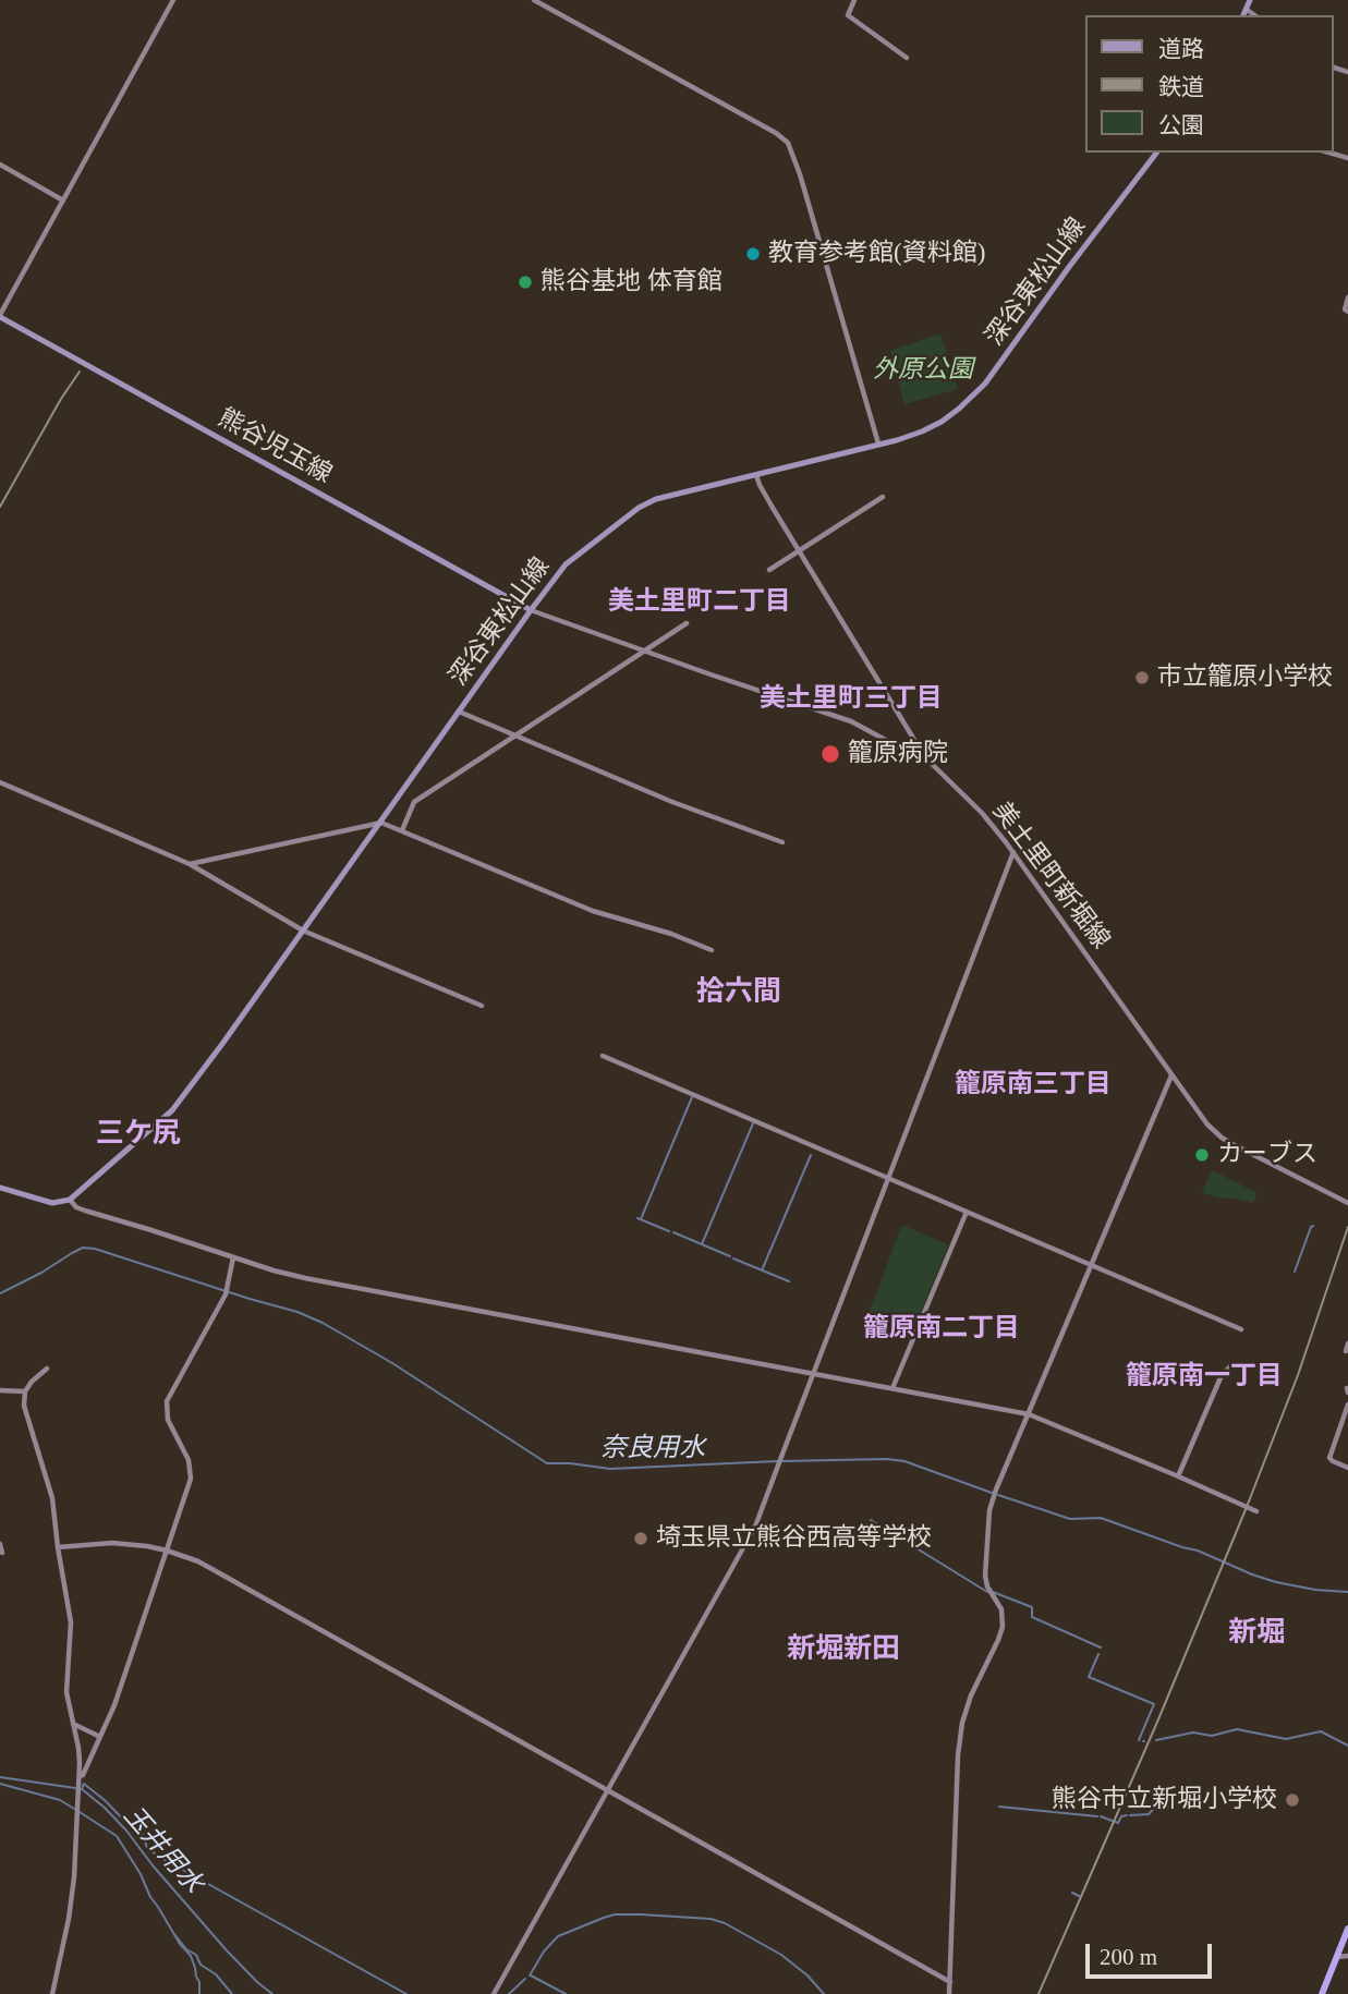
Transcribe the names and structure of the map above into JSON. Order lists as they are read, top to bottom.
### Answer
{
  "streets": {
    "main road": ["深谷東松山線", "熊谷児玉線"],
    "street": ["美土里町新堀線"]
  },
  "crossings": [
    ["深谷東松山線", "熊谷児玉線"],
    ["深谷東松山線", "美土里町新堀線"]
  ],
  "districts": [
    "美土里町二丁目",
    "美土里町三丁目",
    "拾六間",
    "籠原南三丁目",
    "三ケ尻",
    "籠原南二丁目",
    "籠原南一丁目",
    "新堀",
    "新堀新田"
  ],
  "water": ["奈良用水", "玉井用水"],
  "parks": ["外原公園"],
  "places": [
    "教育参考館(資料館)",
    "熊谷基地 体育館",
    "市立籠原小学校",
    "籠原病院",
    "カーブス",
    "埼玉県立熊谷西高等学校",
    "熊谷市立新堀小学校"
  ],
  "legend": ["道路", "鉄道", "公園"],
  "scale_bar": "200 m"
}
